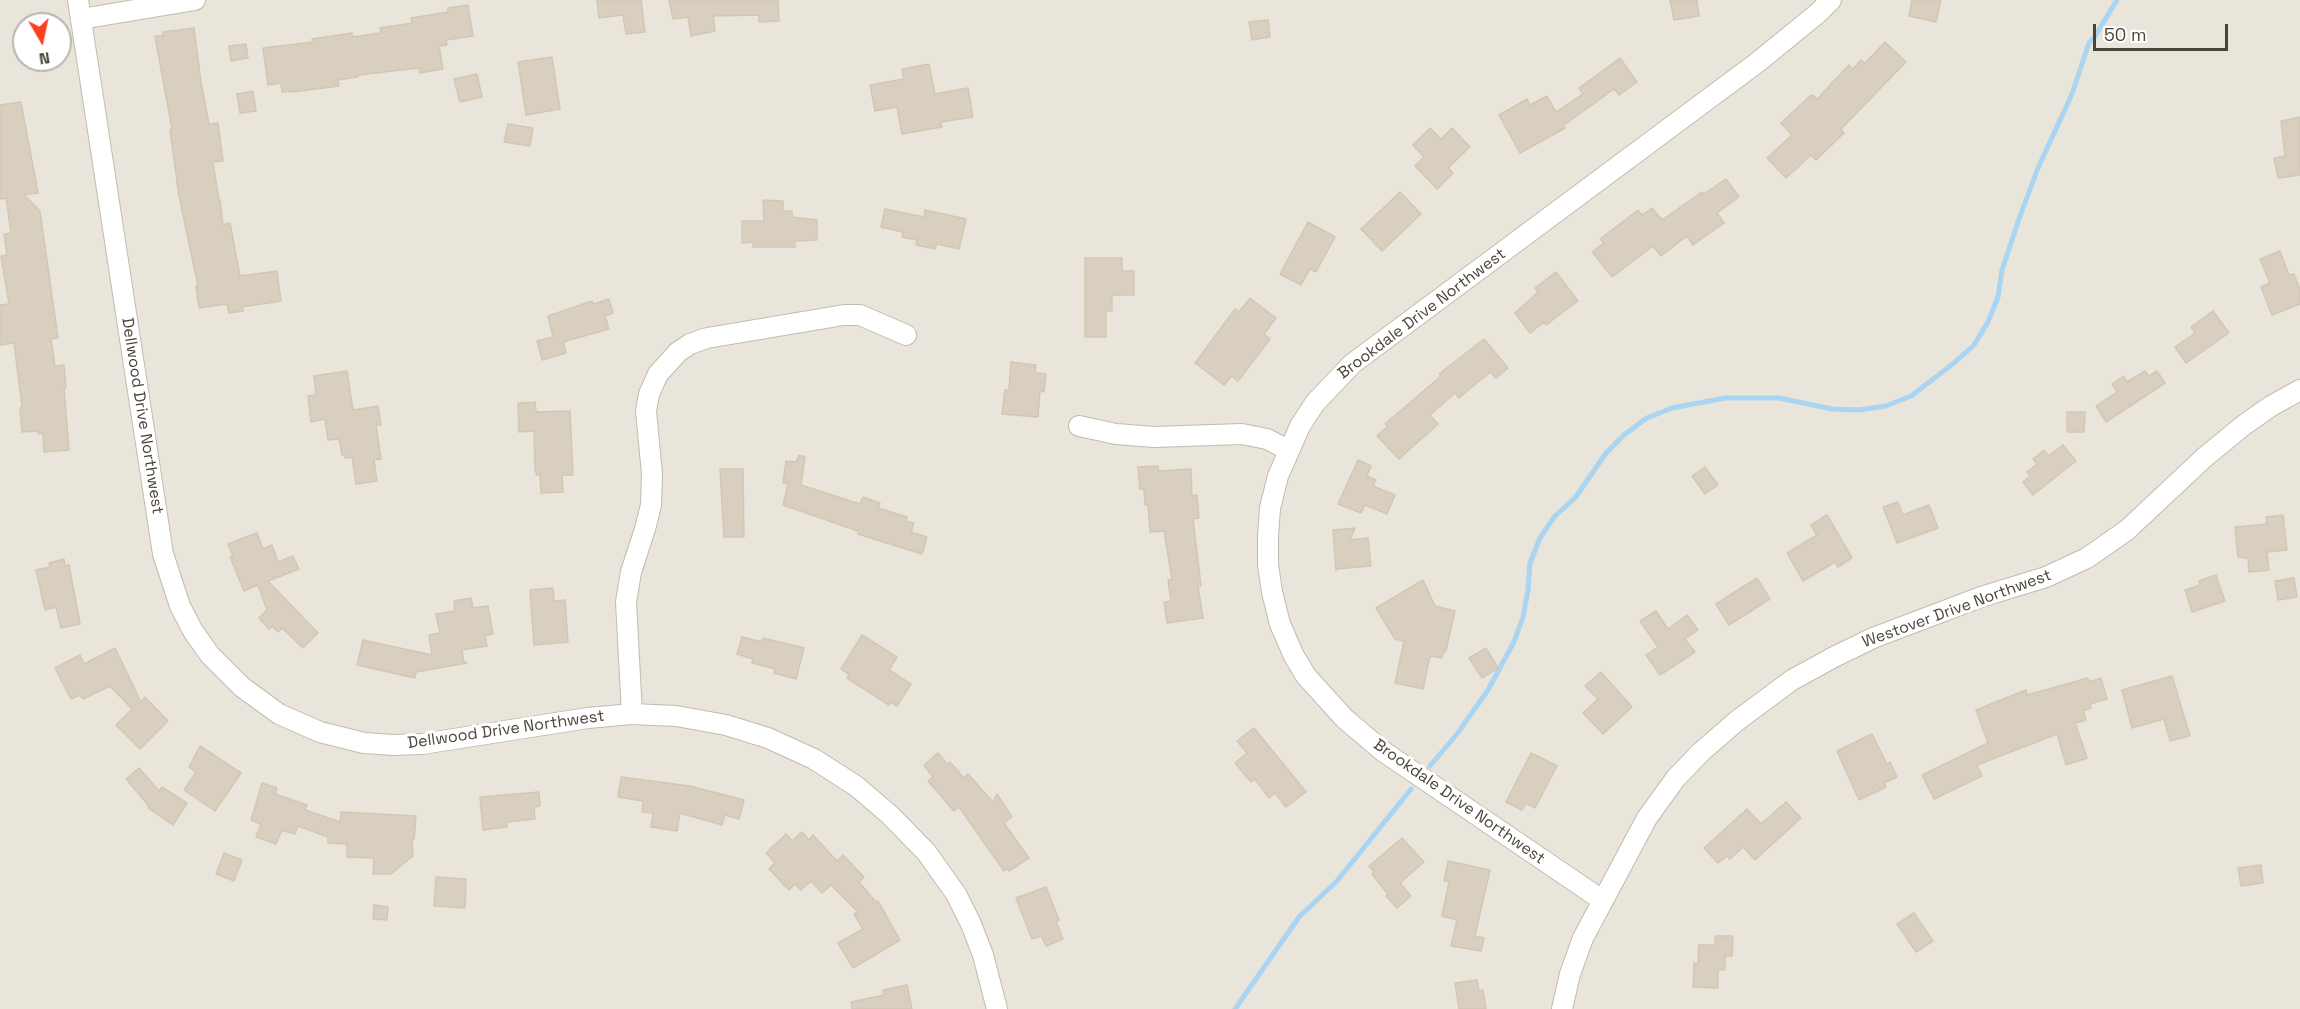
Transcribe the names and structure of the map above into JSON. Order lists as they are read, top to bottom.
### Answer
{
  "streets": {
    "street": ["Brookdale Drive Northwest", "Dellwood Drive Northwest", "Westover Drive Northwest"]
  },
  "crossings": [
    ["Brookdale Drive Northwest", "Westover Drive Northwest"]
  ],
  "scale_bar": "50 m",
  "north": "bottom"
}
